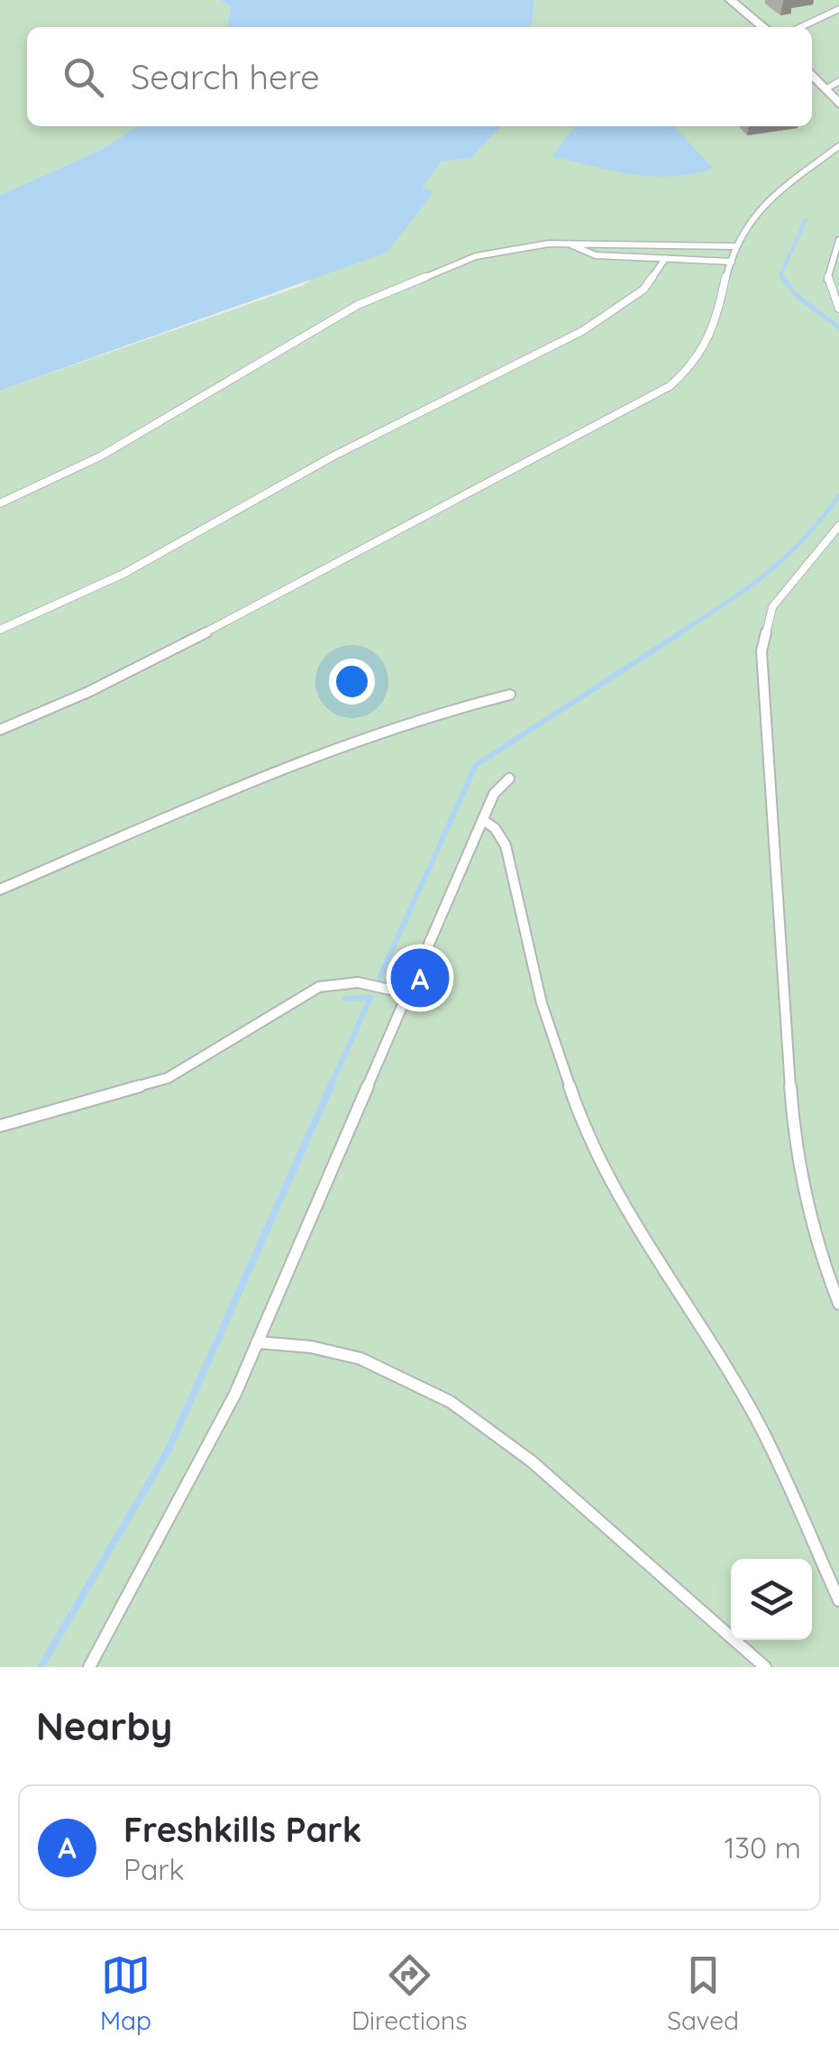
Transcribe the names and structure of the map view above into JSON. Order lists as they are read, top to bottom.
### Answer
{
  "page": {
    "search": "Search here",
    "pins": "A",
    "heading": "Nearby",
    "list": [
      {
        "mark": "A",
        "name": "Freshkills Park",
        "note": "Park",
        "value": "130 m"
      }
    ],
    "nav": ["Map", "Directions", "Saved"]
  }
}
